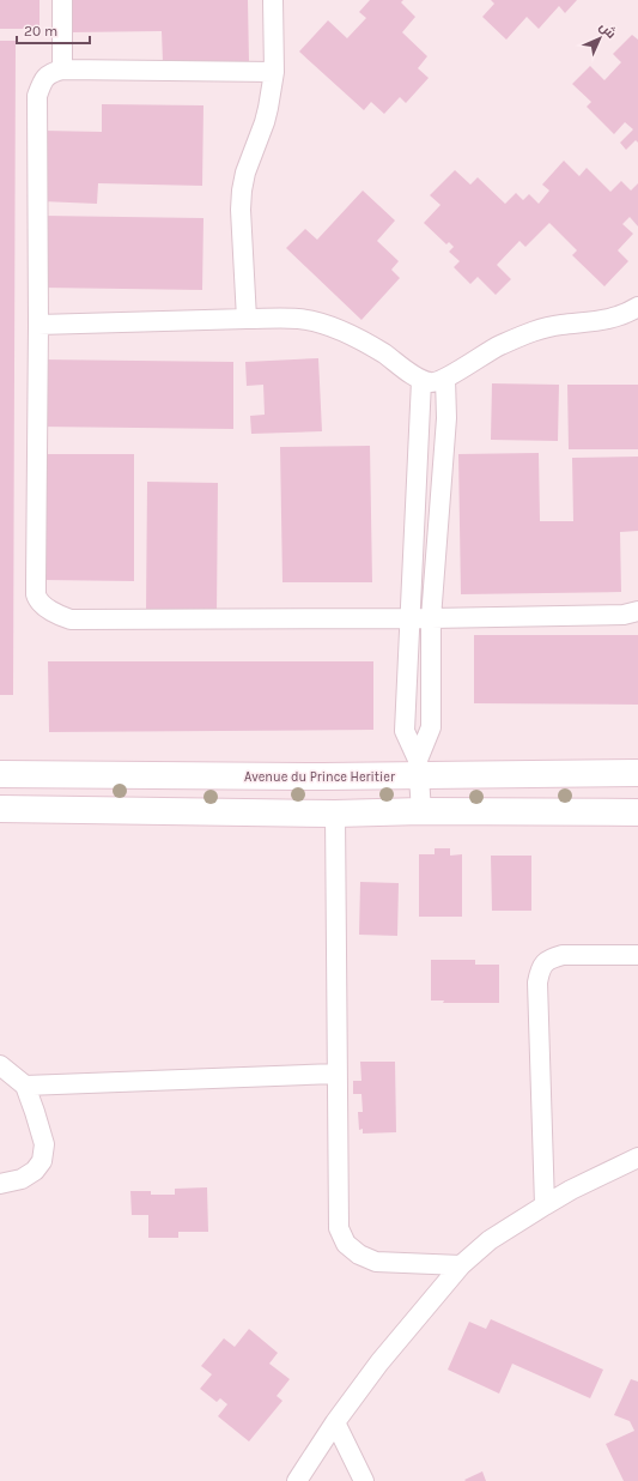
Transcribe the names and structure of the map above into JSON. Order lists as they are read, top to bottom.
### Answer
{
  "streets": {
    "main road": ["Avenue du Prince Heritier"]
  },
  "scale_bar": "20 m",
  "north": "top right"
}
